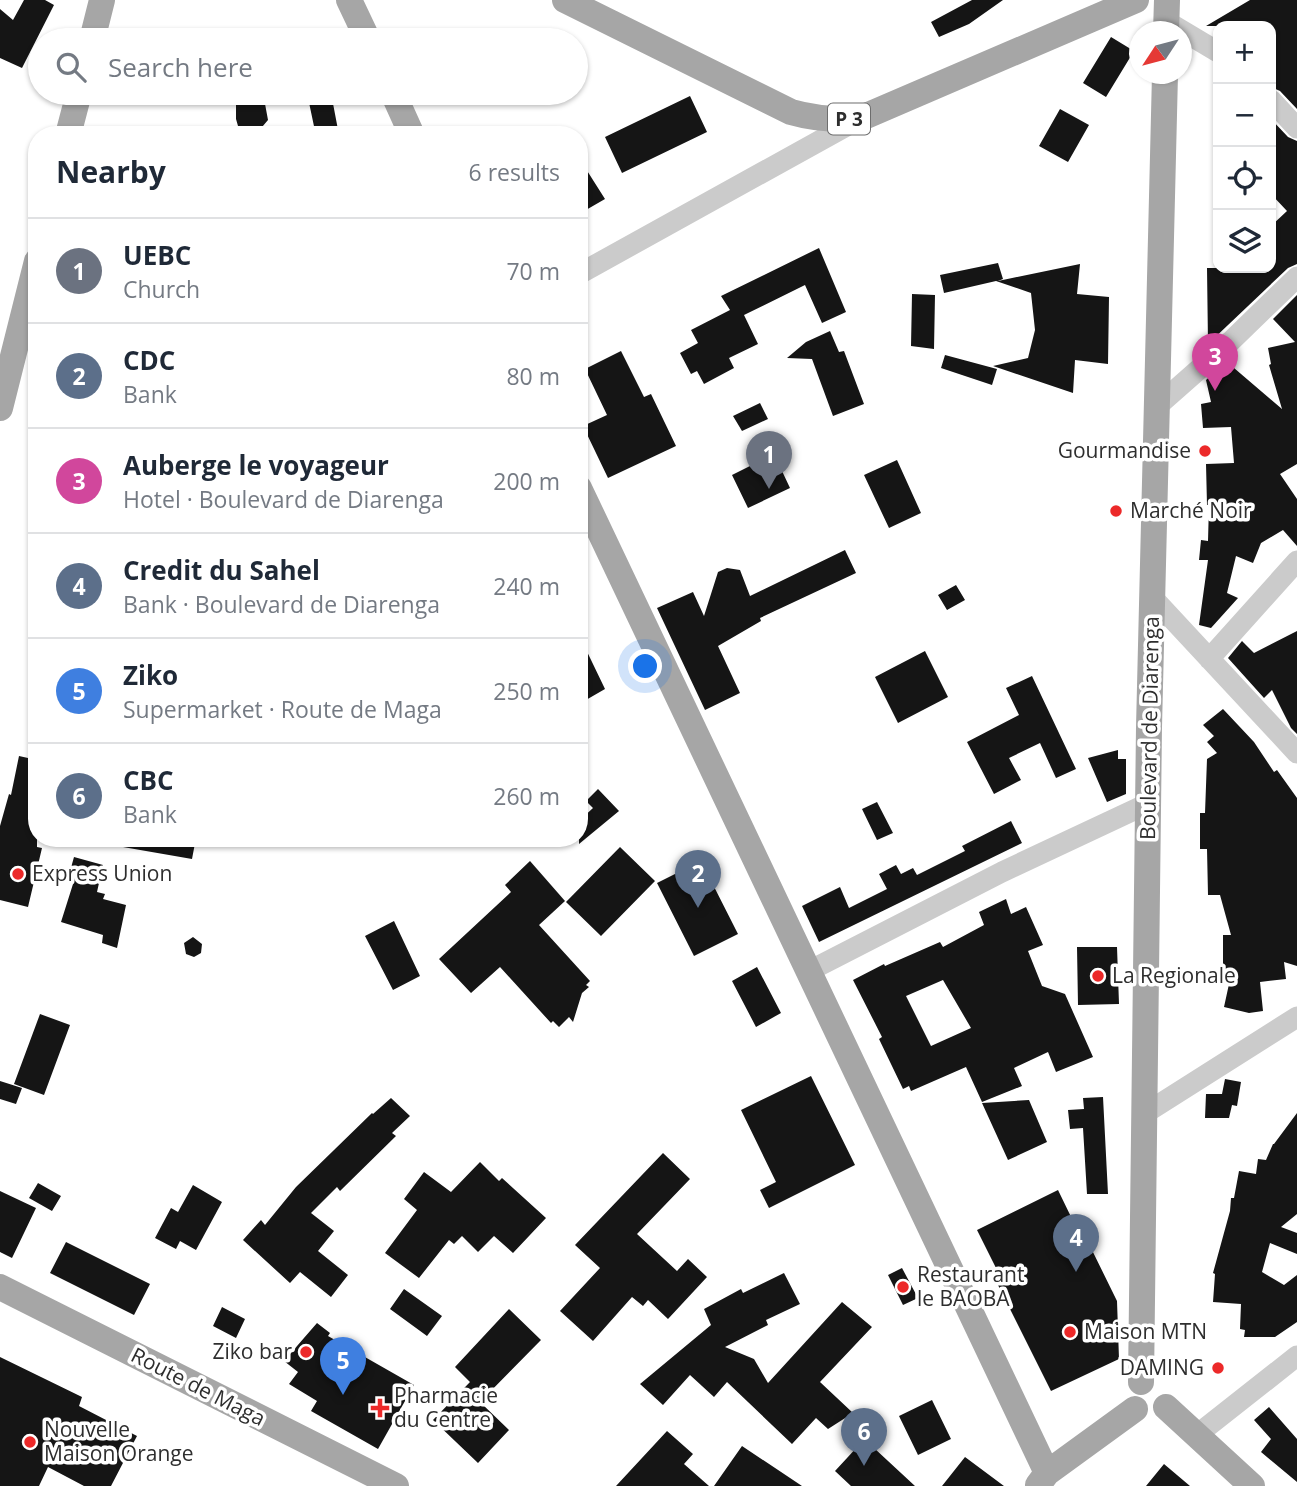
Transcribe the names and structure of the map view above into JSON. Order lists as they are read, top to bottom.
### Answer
{
  "streets": {
    "main road": ["P 3", "Boulevard de Diarenga", "Route de Maga"]
  },
  "places": {
    "other": [
      "Gourmandise",
      "Marché Noir",
      "Express Union",
      "La Regionale",
      "Restaurant le BAOBA",
      "Maison MTN",
      "Ziko bar",
      "DAMING",
      "Nouvelle Maison Orange"
    ],
    "health": ["Pharmacie du Centre"]
  },
  "north": "bottom left",
  "page": {
    "map_buttons": ["+", "−"],
    "search": "Search here",
    "heading": ["Nearby", "6 results"],
    "list": [
      {
        "mark": "1",
        "name": "UEBC",
        "note": "Church",
        "value": "70 m"
      },
      {
        "mark": "2",
        "name": "CDC",
        "note": "Bank",
        "value": "80 m"
      },
      {
        "mark": "3",
        "name": "Auberge le voyageur",
        "note": "Hotel · Boulevard de Diarenga",
        "value": "200 m"
      },
      {
        "mark": "4",
        "name": "Credit du Sahel",
        "note": "Bank · Boulevard de Diarenga",
        "value": "240 m"
      },
      {
        "mark": "5",
        "name": "Ziko",
        "note": "Supermarket · Route de Maga",
        "value": "250 m"
      },
      {
        "mark": "6",
        "name": "CBC",
        "note": "Bank",
        "value": "260 m"
      }
    ],
    "pins": [
      "3",
      "1",
      "2",
      "4",
      "5",
      "6"
    ]
  }
}
